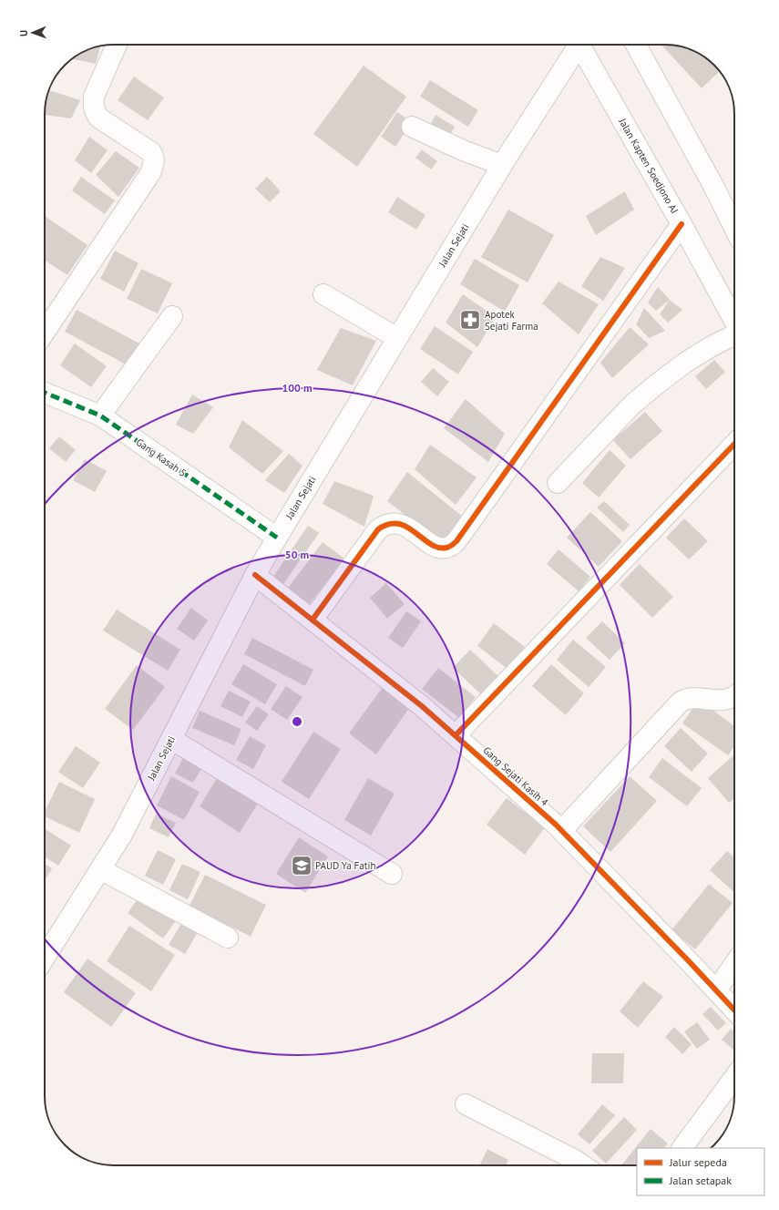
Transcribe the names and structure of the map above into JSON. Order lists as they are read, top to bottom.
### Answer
{
  "streets": {
    "street": [
      "Jalan Kapten Soedjono AJ",
      "Jalan Sejati",
      "Gang Kasah 5",
      "Gang Sejati Kasih 4"
    ]
  },
  "crossings": [
    ["Jalan Sejati", "Gang Kasah 5"],
    ["Jalan Sejati", "Gang Sejati Kasih 4"]
  ],
  "places": {
    "pharmacy": ["Apotek Sejati Farma"],
    "school or university": ["PAUD Ya Fatih"]
  },
  "legend": ["Jalur sepeda", "Jalan setapak"],
  "north": "left",
  "rings": ["100 m", "50 m"]
}
